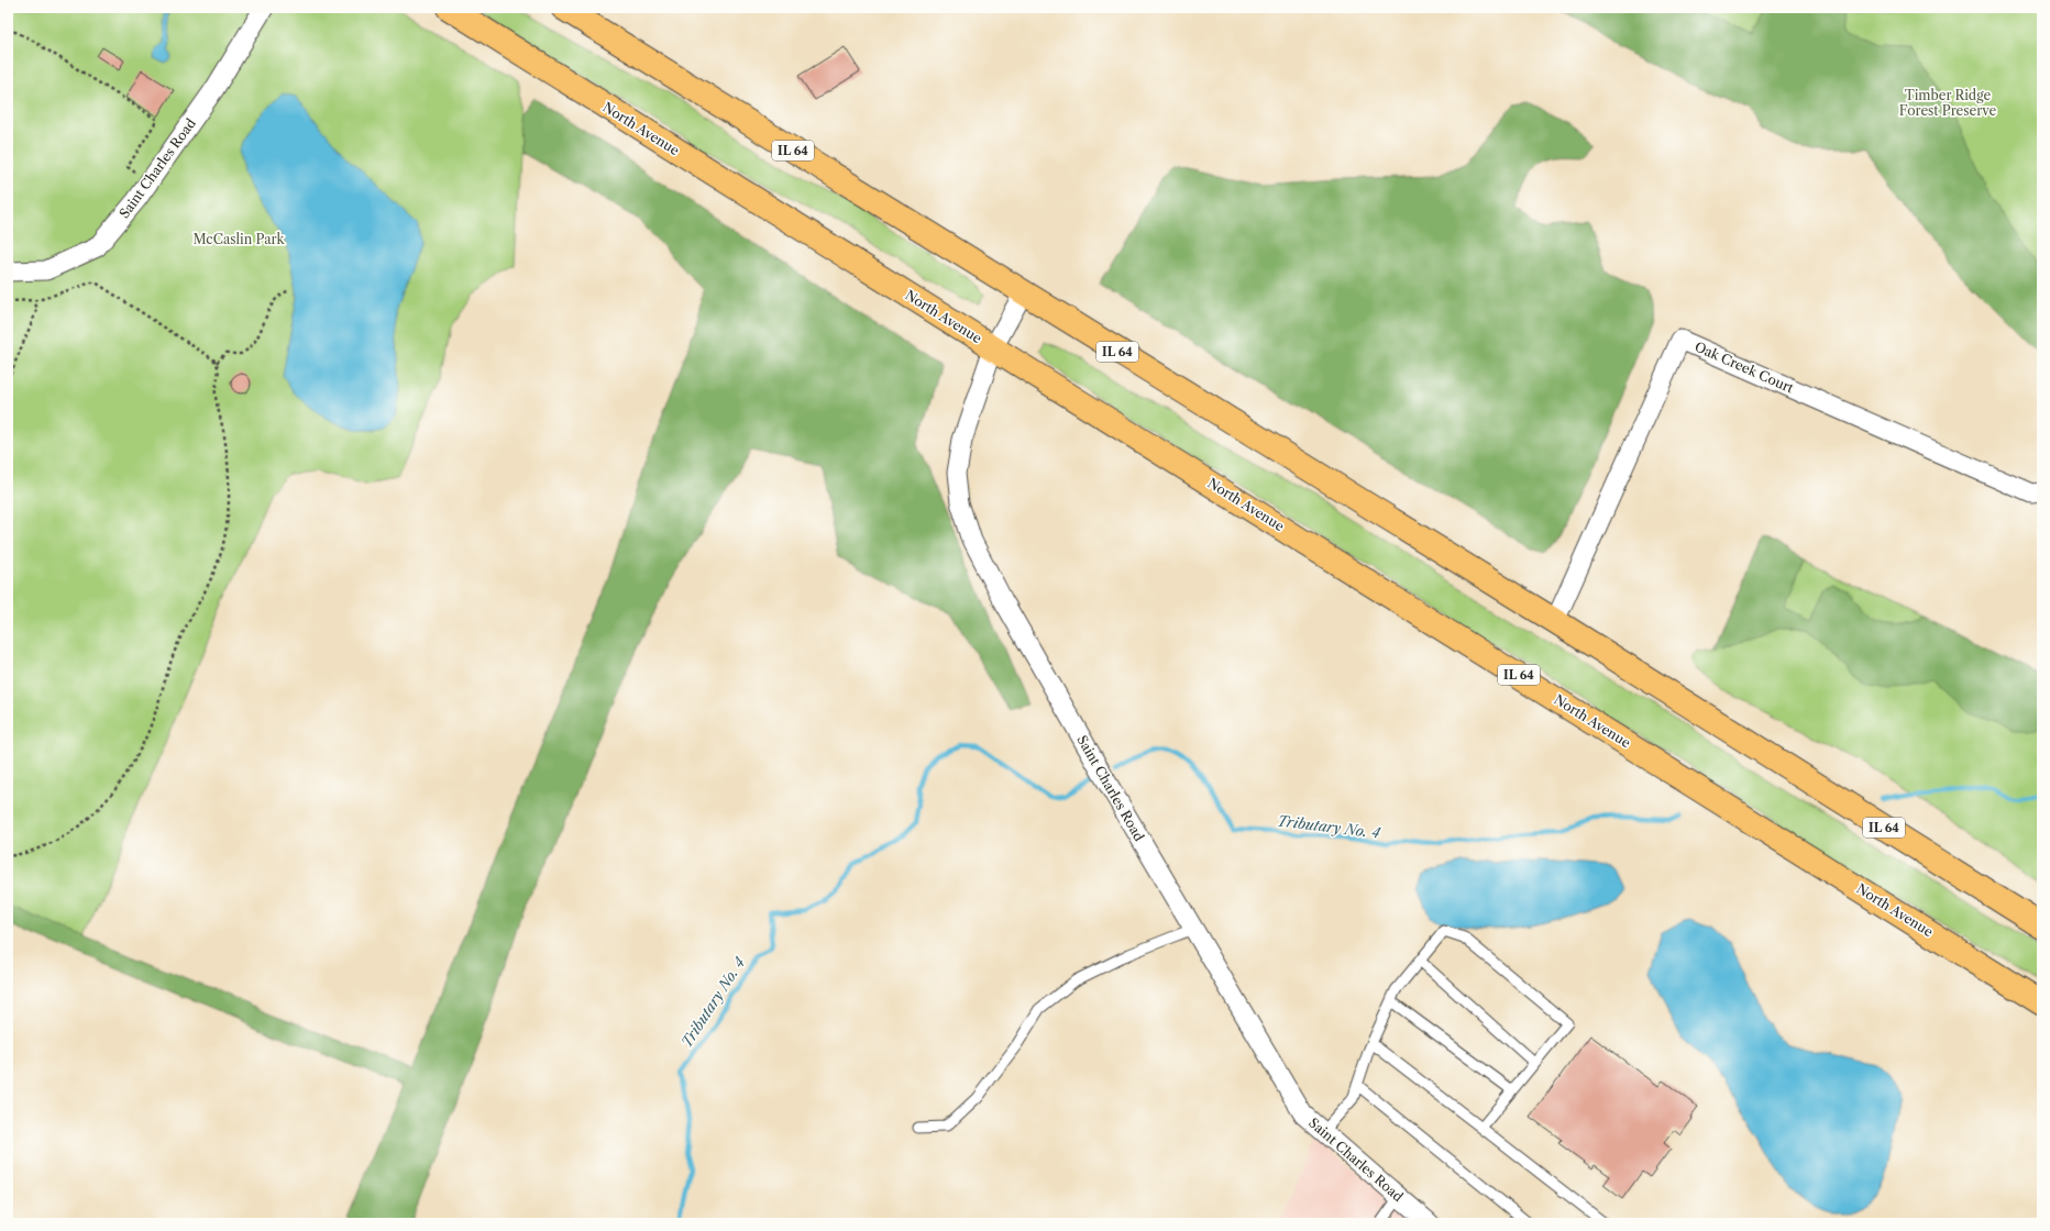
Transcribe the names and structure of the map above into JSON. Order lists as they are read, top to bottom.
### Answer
{
  "streets": {
    "main road": ["North Avenue", "IL 64"],
    "street": ["Saint Charles Road", "Oak Creek Court"]
  },
  "crossings": [
    ["North Avenue", "Saint Charles Road"],
    ["IL 64", "Saint Charles Road"],
    ["IL 64", "Oak Creek Court"]
  ],
  "water": ["Tributary No. 4"],
  "parks": ["Timber Ridge Forest Preserve", "McCaslin Park"]
}
